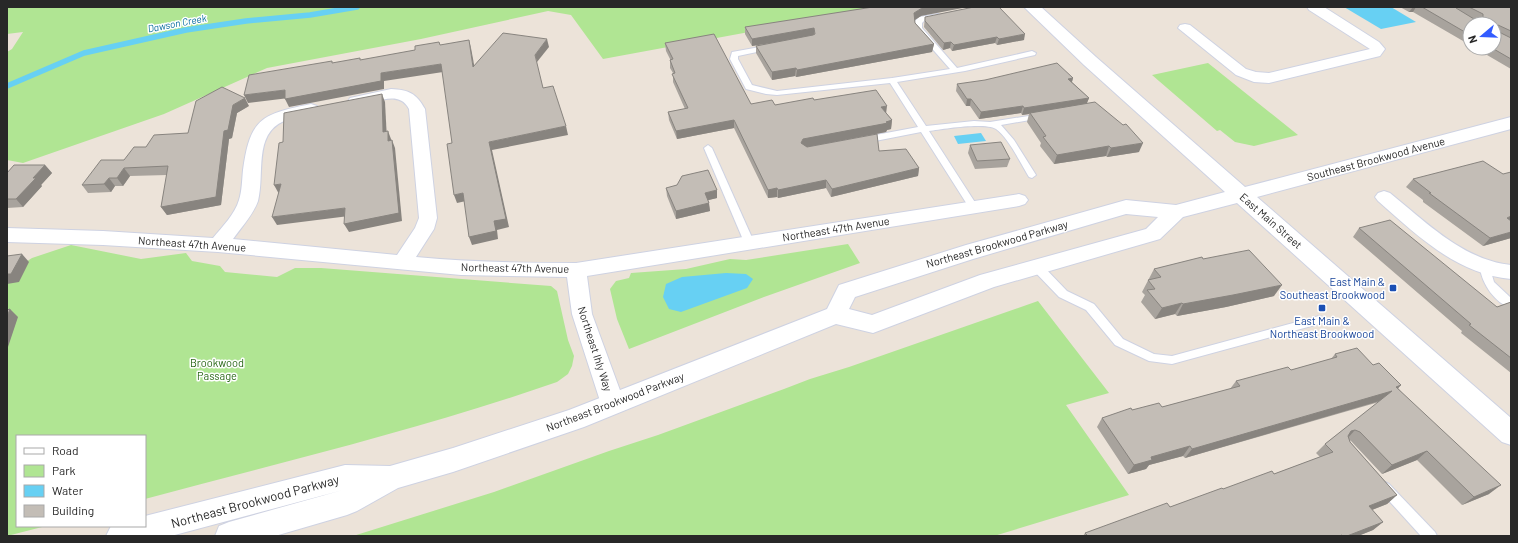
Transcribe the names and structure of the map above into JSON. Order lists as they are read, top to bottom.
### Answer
{
  "streets": {
    "main road": ["Southeast Brookwood Avenue", "East Main Street", "Northeast Brookwood Parkway"],
    "street": ["Northeast 47th Avenue", "Northeast Ihly Way"]
  },
  "crossings": [
    ["Southeast Brookwood Avenue", "East Main Street"],
    ["Southeast Brookwood Avenue", "Northeast Brookwood Parkway"],
    ["East Main Street", "Northeast Brookwood Parkway"],
    ["Northeast 47th Avenue", "Northeast Ihly Way"],
    ["Northeast Brookwood Parkway", "Northeast Ihly Way"]
  ],
  "water": ["Dawson Creek"],
  "parks": ["Brookwood Passage"],
  "places": {
    "transit": ["East Main & Southeast Brookwood", "East Main & Northeast Brookwood"]
  },
  "legend": [
    "Road",
    "Park",
    "Water",
    "Building"
  ],
  "north": "left"
}
